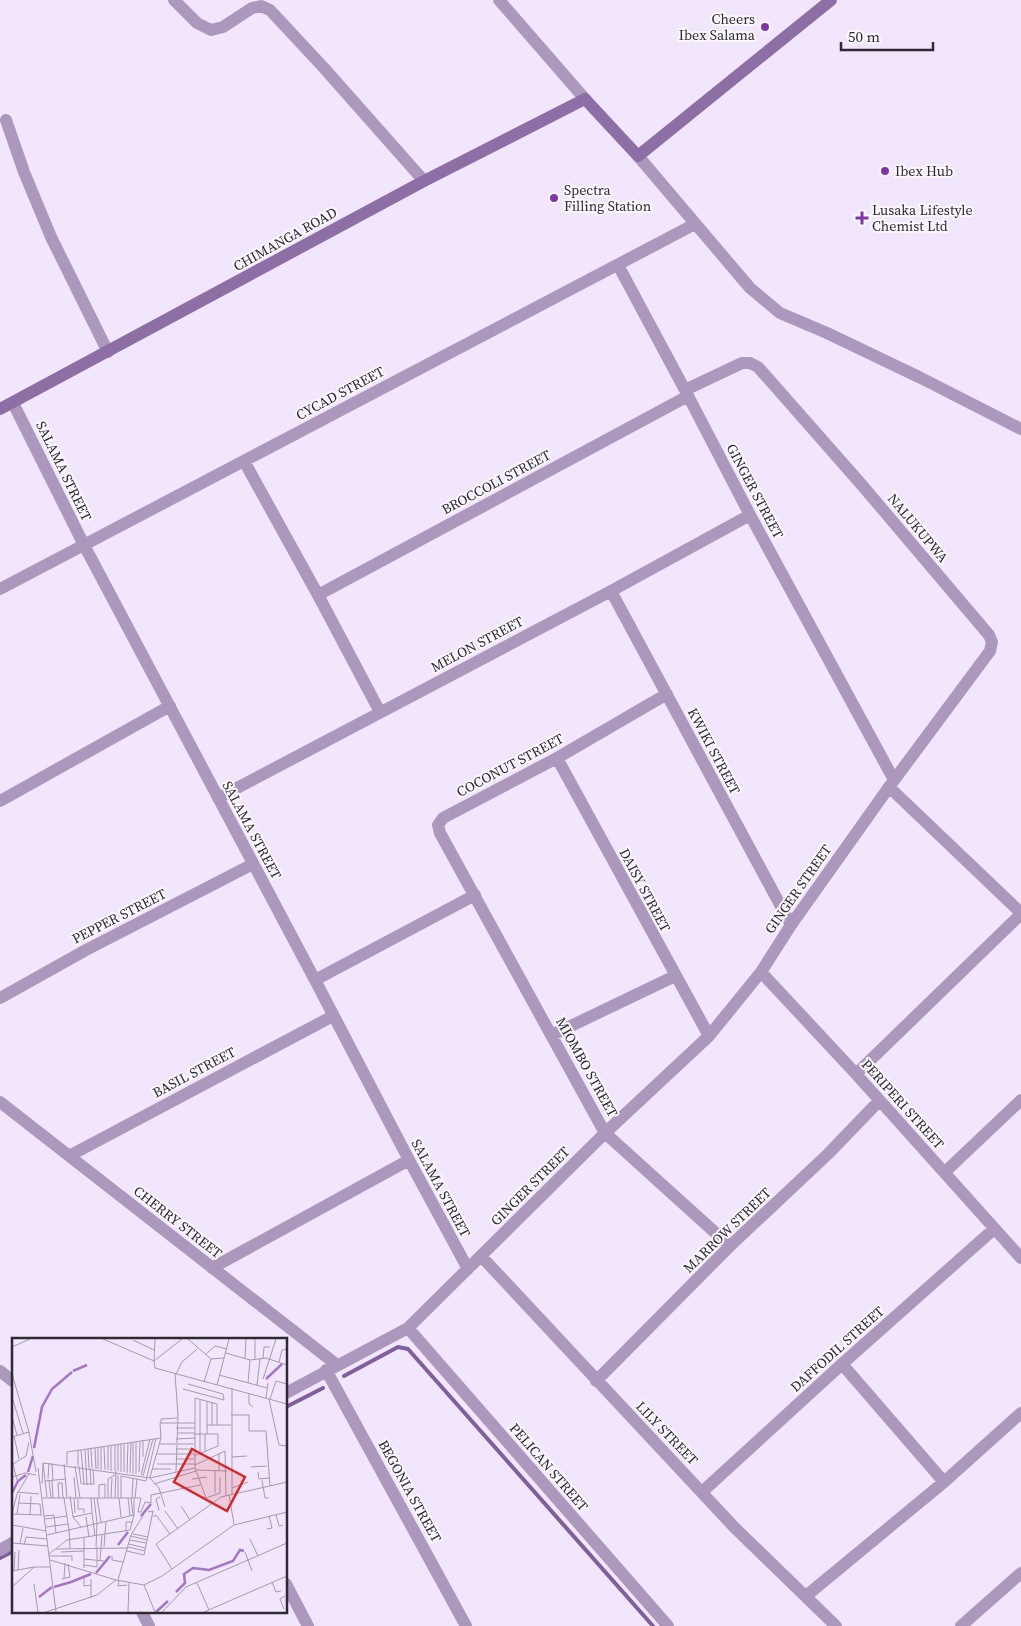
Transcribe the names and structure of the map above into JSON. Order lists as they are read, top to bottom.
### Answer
{
  "streets": {
    "street": [
      "CHIMANGA ROAD",
      "CYCAD STREET",
      "SALAMA STREET",
      "BROCCOLI STREET",
      "GINGER STREET",
      "NALUKUPWA",
      "MELON STREET",
      "KWIKI STREET",
      "COCONUT STREET",
      "DAISY STREET",
      "PEPPER STREET",
      "MIOMBO STREET",
      "BASIL STREET",
      "PERIPERI STREET",
      "CHERRY STREET",
      "MARROW STREET",
      "DAFFODIL STREET",
      "LILY STREET",
      "PELICAN STREET",
      "BEGONIA STREET"
    ]
  },
  "crossings": [
    ["CHIMANGA ROAD", "SALAMA STREET"],
    ["CYCAD STREET", "SALAMA STREET"],
    ["CYCAD STREET", "GINGER STREET"],
    ["SALAMA STREET", "GINGER STREET"],
    ["SALAMA STREET", "MELON STREET"],
    ["SALAMA STREET", "PEPPER STREET"],
    ["SALAMA STREET", "BASIL STREET"],
    ["BROCCOLI STREET", "GINGER STREET"],
    ["BROCCOLI STREET", "NALUKUPWA"],
    ["GINGER STREET", "NALUKUPWA"],
    ["GINGER STREET", "MELON STREET"],
    ["GINGER STREET", "KWIKI STREET"],
    ["GINGER STREET", "DAISY STREET"],
    ["GINGER STREET", "MIOMBO STREET"],
    ["GINGER STREET", "PERIPERI STREET"],
    ["GINGER STREET", "CHERRY STREET"],
    ["GINGER STREET", "LILY STREET"],
    ["GINGER STREET", "PELICAN STREET"],
    ["GINGER STREET", "BEGONIA STREET"],
    ["MELON STREET", "KWIKI STREET"],
    ["KWIKI STREET", "COCONUT STREET"],
    ["COCONUT STREET", "DAISY STREET"],
    ["COCONUT STREET", "MIOMBO STREET"],
    ["MIOMBO STREET", "MARROW STREET"],
    ["BASIL STREET", "CHERRY STREET"],
    ["PERIPERI STREET", "MARROW STREET"],
    ["PERIPERI STREET", "DAFFODIL STREET"],
    ["CHERRY STREET", "BEGONIA STREET"],
    ["MARROW STREET", "LILY STREET"],
    ["DAFFODIL STREET", "LILY STREET"]
  ],
  "places": {
    "other": ["Cheers Ibex Salama", "Ibex Hub", "Spectra Filling Station"],
    "health": ["Lusaka Lifestyle Chemist Ltd"]
  },
  "scale_bar": "50 m"
}
